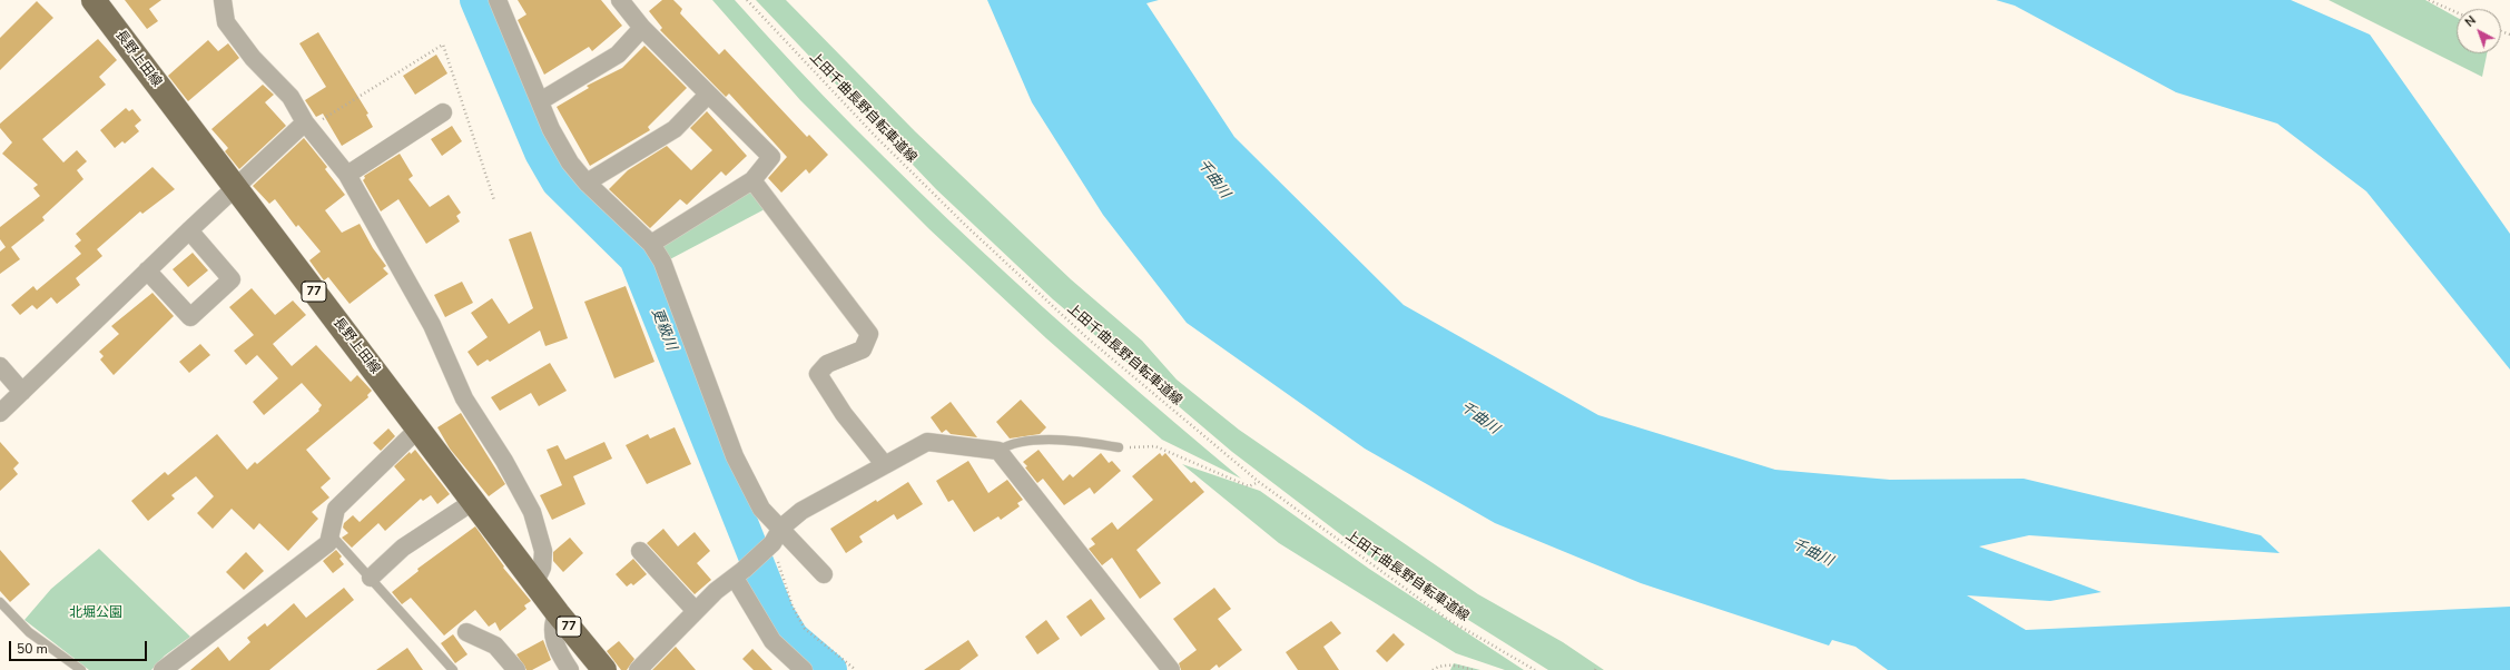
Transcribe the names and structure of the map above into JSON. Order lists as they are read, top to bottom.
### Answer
{
  "streets": {
    "main road": ["長野上田線", "77"],
    "path": ["上田千曲長野自転車道線"]
  },
  "water": ["千曲川", "更級川"],
  "parks": ["北堀公園"],
  "scale_bar": "50 m",
  "north": "top left"
}
